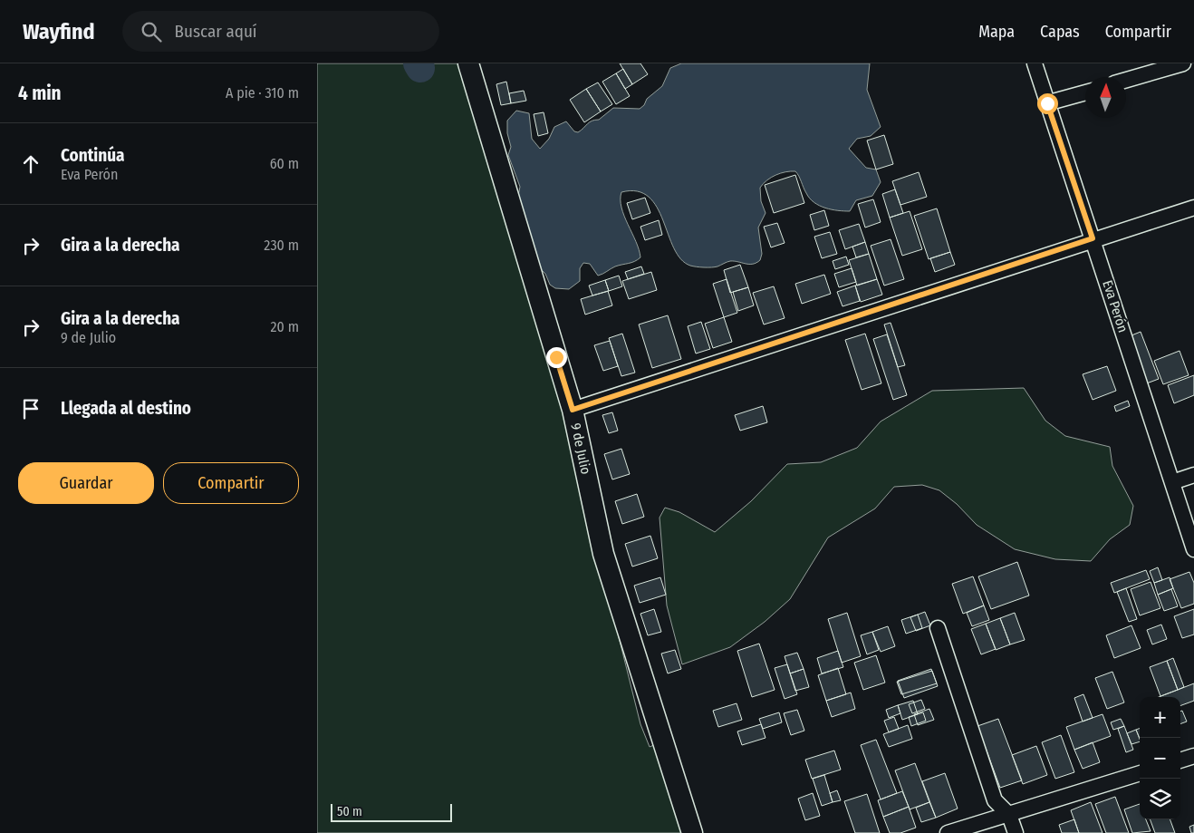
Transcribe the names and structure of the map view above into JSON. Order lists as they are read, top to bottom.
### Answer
{
  "streets": {
    "main road": ["9 de Julio"],
    "street": ["Eva Perón"]
  },
  "scale_bar": "50 m",
  "north": "top",
  "page": {
    "header": "Wayfind",
    "search": "Buscar aquí",
    "nav": ["Mapa", "Capas", "Compartir"],
    "heading": ["4 min", "A pie · 310 m"],
    "list": [
      ["Continúa", "Eva Perón", "60 m"],
      ["Gira a la derecha", "230 m"],
      ["Gira a la derecha", "9 de Julio", "20 m"],
      "Llegada al destino"
    ],
    "buttons": ["Guardar", "Compartir"],
    "map_buttons": ["+", "−"],
    "scale": "50 m"
  }
}
